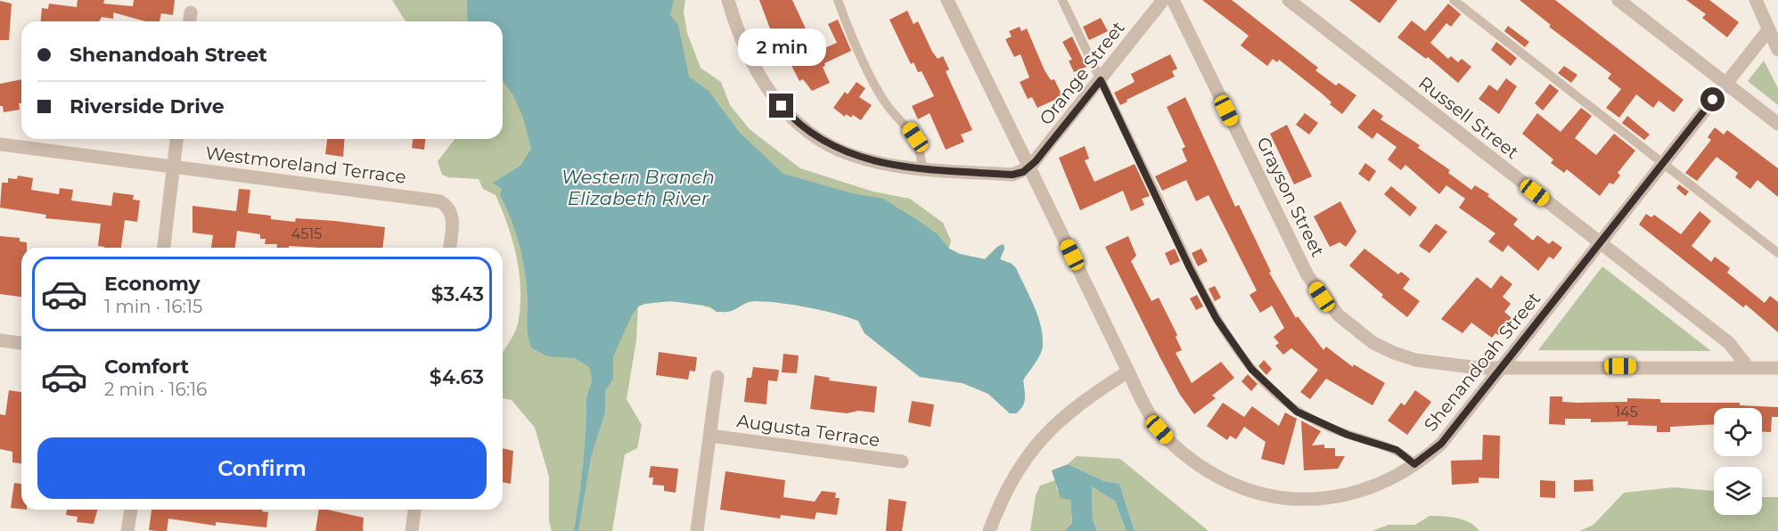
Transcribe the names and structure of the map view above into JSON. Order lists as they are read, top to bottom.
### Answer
{
  "streets": {
    "street": [
      "Orange Street",
      "Russell Street",
      "Westmoreland Terrace",
      "Grayson Street",
      "Shenandoah Street",
      "Augusta Terrace"
    ]
  },
  "crossings": [
    ["Orange Street", "Shenandoah Street"],
    ["Russell Street", "Grayson Street"],
    ["Russell Street", "Shenandoah Street"],
    ["Grayson Street", "Shenandoah Street"]
  ],
  "water": ["Western Branch Elizabeth River"],
  "house_numbers": ["4515", "145"],
  "page": {
    "banner": ["Shenandoah Street", "Riverside Drive"],
    "bubble": "2 min",
    "list": [
      {
        "name": "Economy",
        "note": "1 min · 16:15",
        "value": "$3.43"
      },
      {
        "name": "Comfort",
        "note": "2 min · 16:16",
        "value": "$4.63"
      }
    ],
    "buttons": "Confirm"
  }
}
